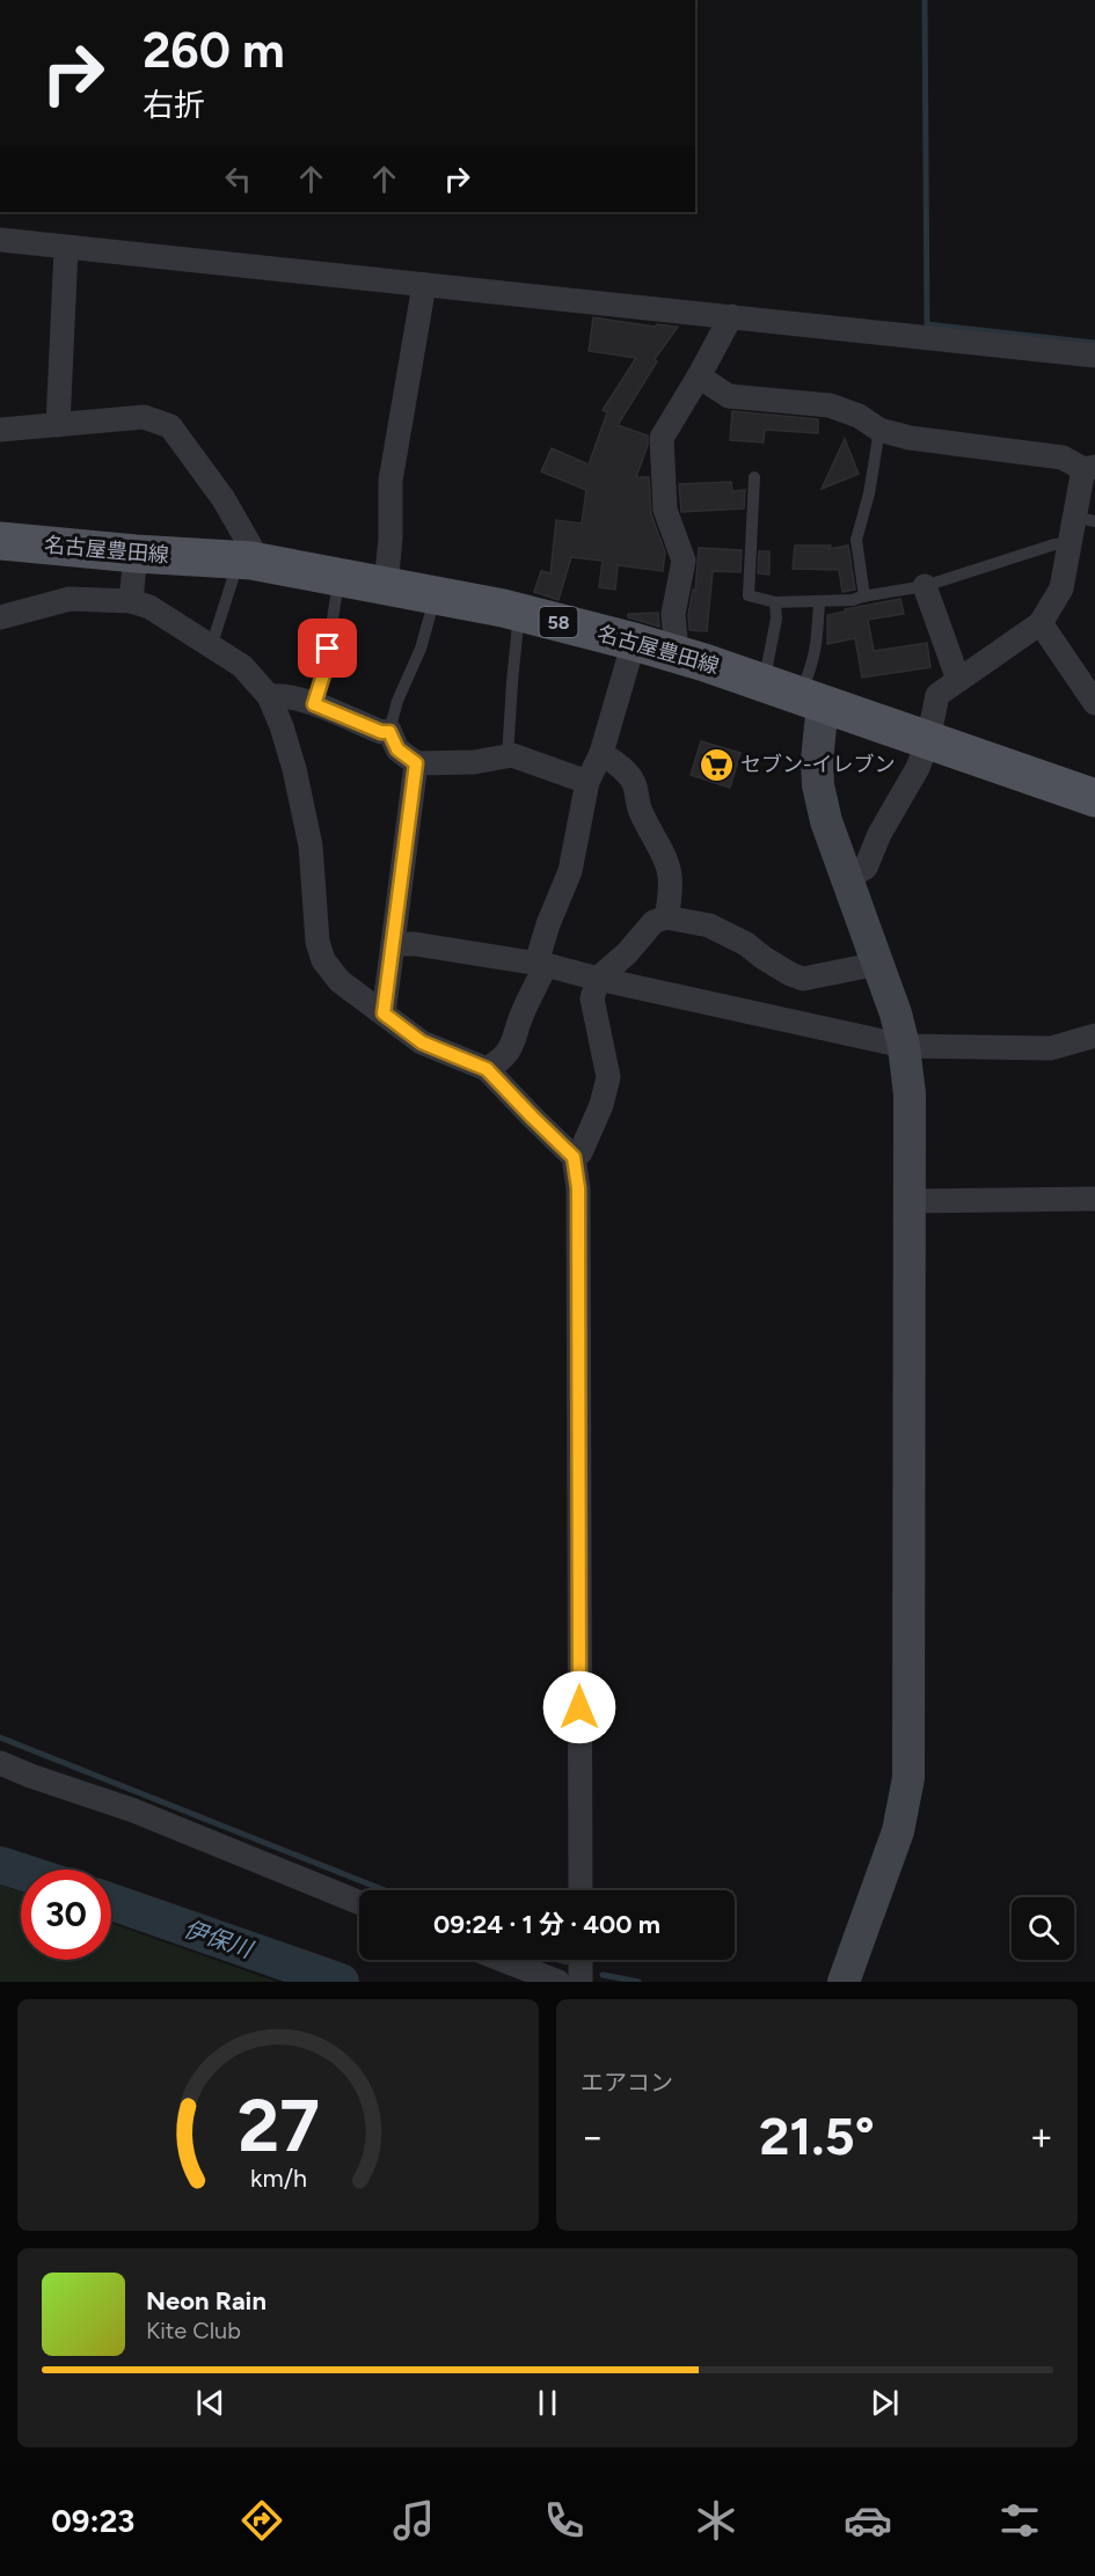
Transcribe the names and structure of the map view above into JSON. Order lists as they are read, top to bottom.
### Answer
{
  "streets": {
    "main road": ["名古屋豊田線", "58"]
  },
  "water": ["伊保川"],
  "places": {
    "supermarket": ["セブン-イレブン"]
  },
  "page": {
    "turn": ["260 m", "右折"],
    "limit": "30",
    "trip": "09:24 · 1 分 · 400 m",
    "tile": "エアコン",
    "heat": ["−", "21.5°", "+"],
    "song": ["Neon Rain", "Kite Club"],
    "tabs": "09:23",
    "gauge": ["27", "km/h"]
  }
}
